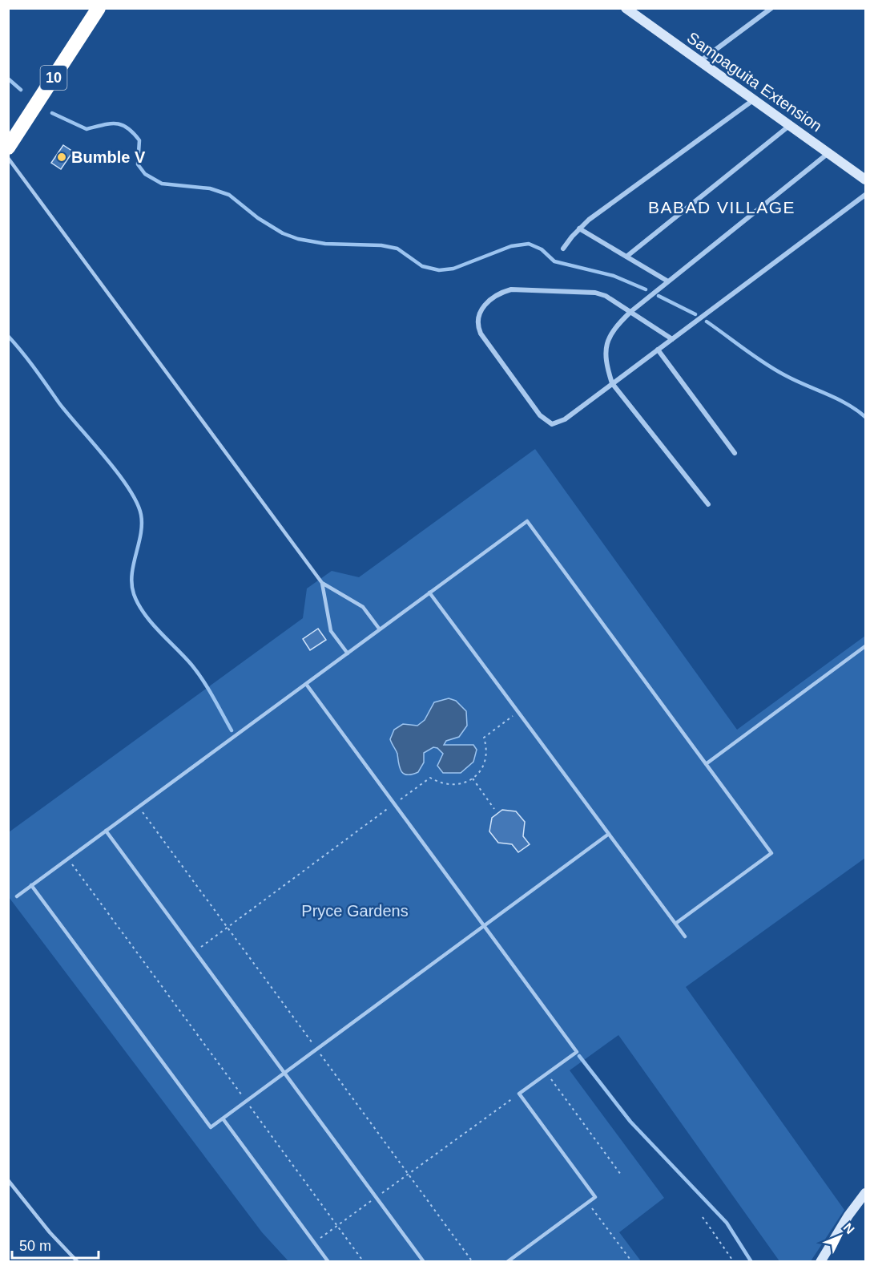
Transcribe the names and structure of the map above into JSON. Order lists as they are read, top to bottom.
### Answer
{
  "streets": {
    "highway": ["10"],
    "street": ["Sampaguita Extension"]
  },
  "districts": ["BABAD VILLAGE"],
  "parks": ["Pryce Gardens"],
  "places": ["Bumble V"],
  "scale_bar": "50 m",
  "north": "top right"
}
